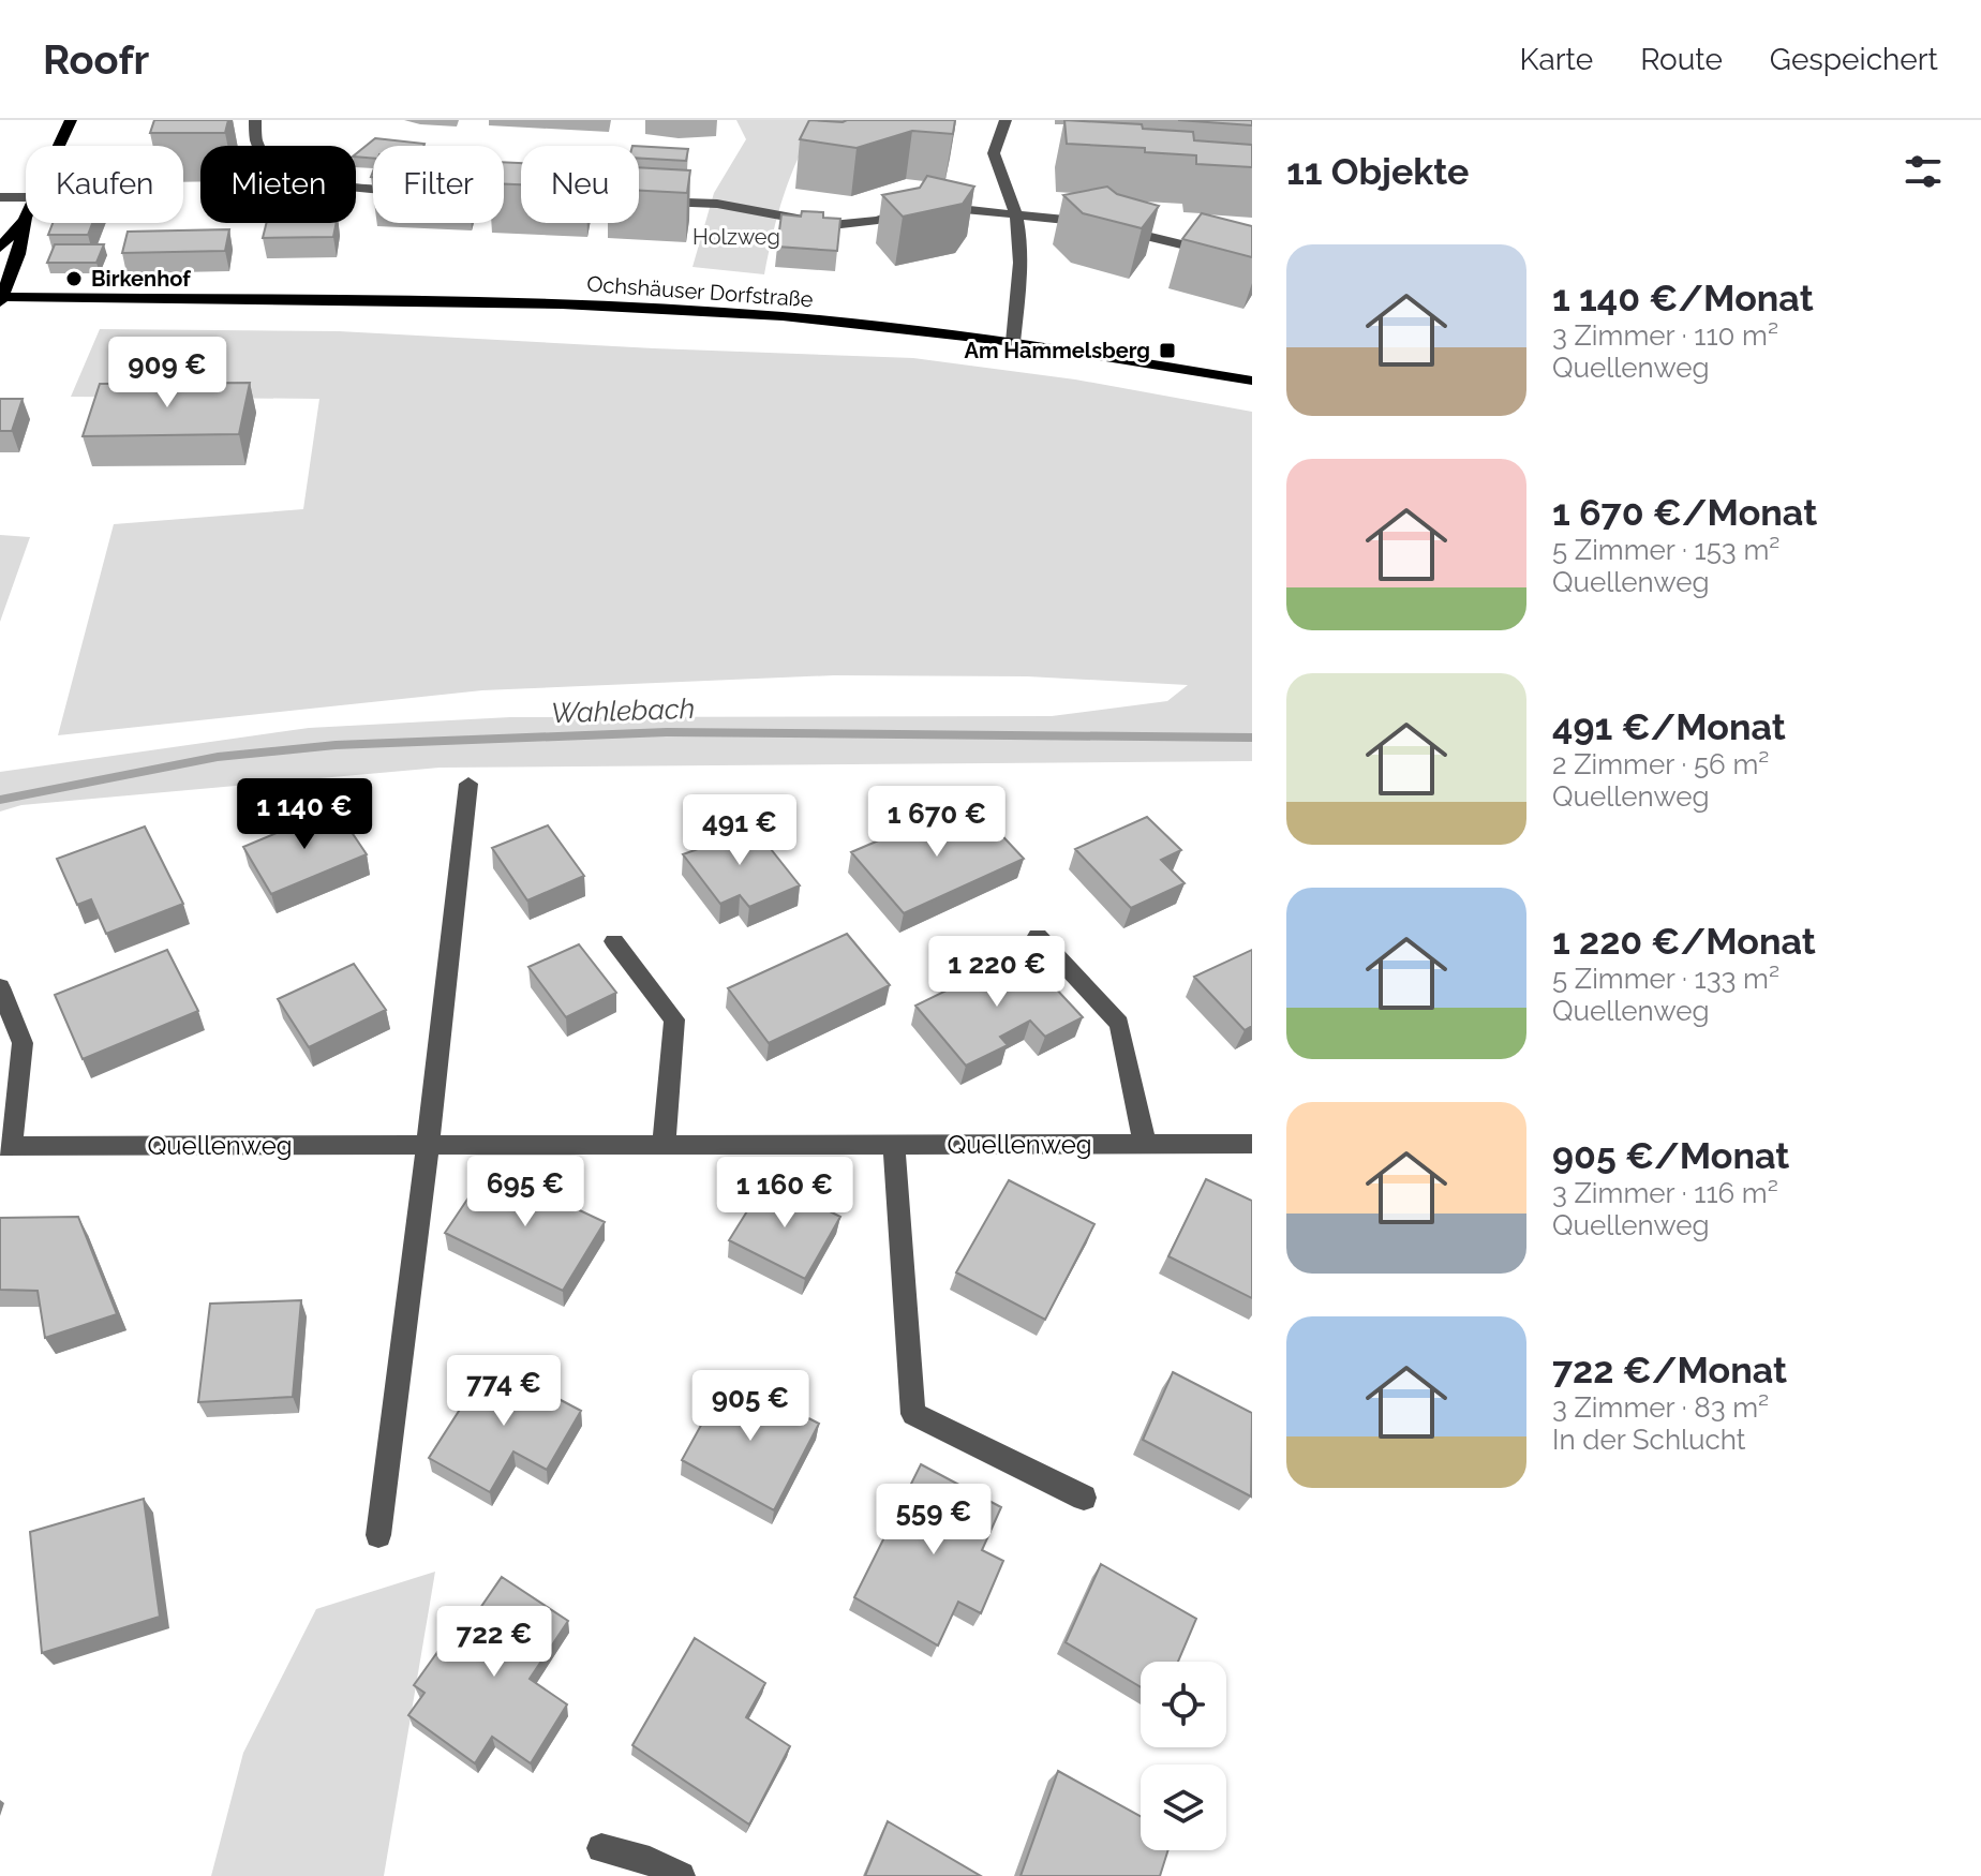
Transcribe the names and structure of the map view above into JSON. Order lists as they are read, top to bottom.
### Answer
{
  "streets": {
    "main road": ["Ochshäuser Dorfstraße"],
    "street": ["Quellenweg"]
  },
  "water": ["Wahlebach"],
  "parks": ["Holzweg"],
  "places": {
    "other": ["Birkenhof"],
    "transit": ["Am Hammelsberg"]
  },
  "page": {
    "header": "Roofr",
    "nav": ["Karte", "Route", "Gespeichert"],
    "heading": "11 Objekte",
    "chip": [
      "Kaufen",
      "Mieten",
      "Filter",
      "Neu"
    ],
    "list": [
      {
        "name": "1 140 €/Monat",
        "note": "3 Zimmer · 110 m² · Quellenweg"
      },
      {
        "name": "1 670 €/Monat",
        "note": "5 Zimmer · 153 m² · Quellenweg"
      },
      {
        "name": "491 €/Monat",
        "note": "2 Zimmer · 56 m² · Quellenweg"
      },
      {
        "name": "1 220 €/Monat",
        "note": "5 Zimmer · 133 m² · Quellenweg"
      },
      {
        "name": "905 €/Monat",
        "note": "3 Zimmer · 116 m² · Quellenweg"
      },
      {
        "name": "722 €/Monat",
        "note": "3 Zimmer · 83 m² · In der Schlucht"
      }
    ],
    "price": [
      "909 €",
      "1 140 €",
      "1 670 €",
      "491 €",
      "1 220 €",
      "695 €",
      "1 160 €",
      "774 €",
      "905 €",
      "559 €",
      "722 €"
    ]
  }
}
